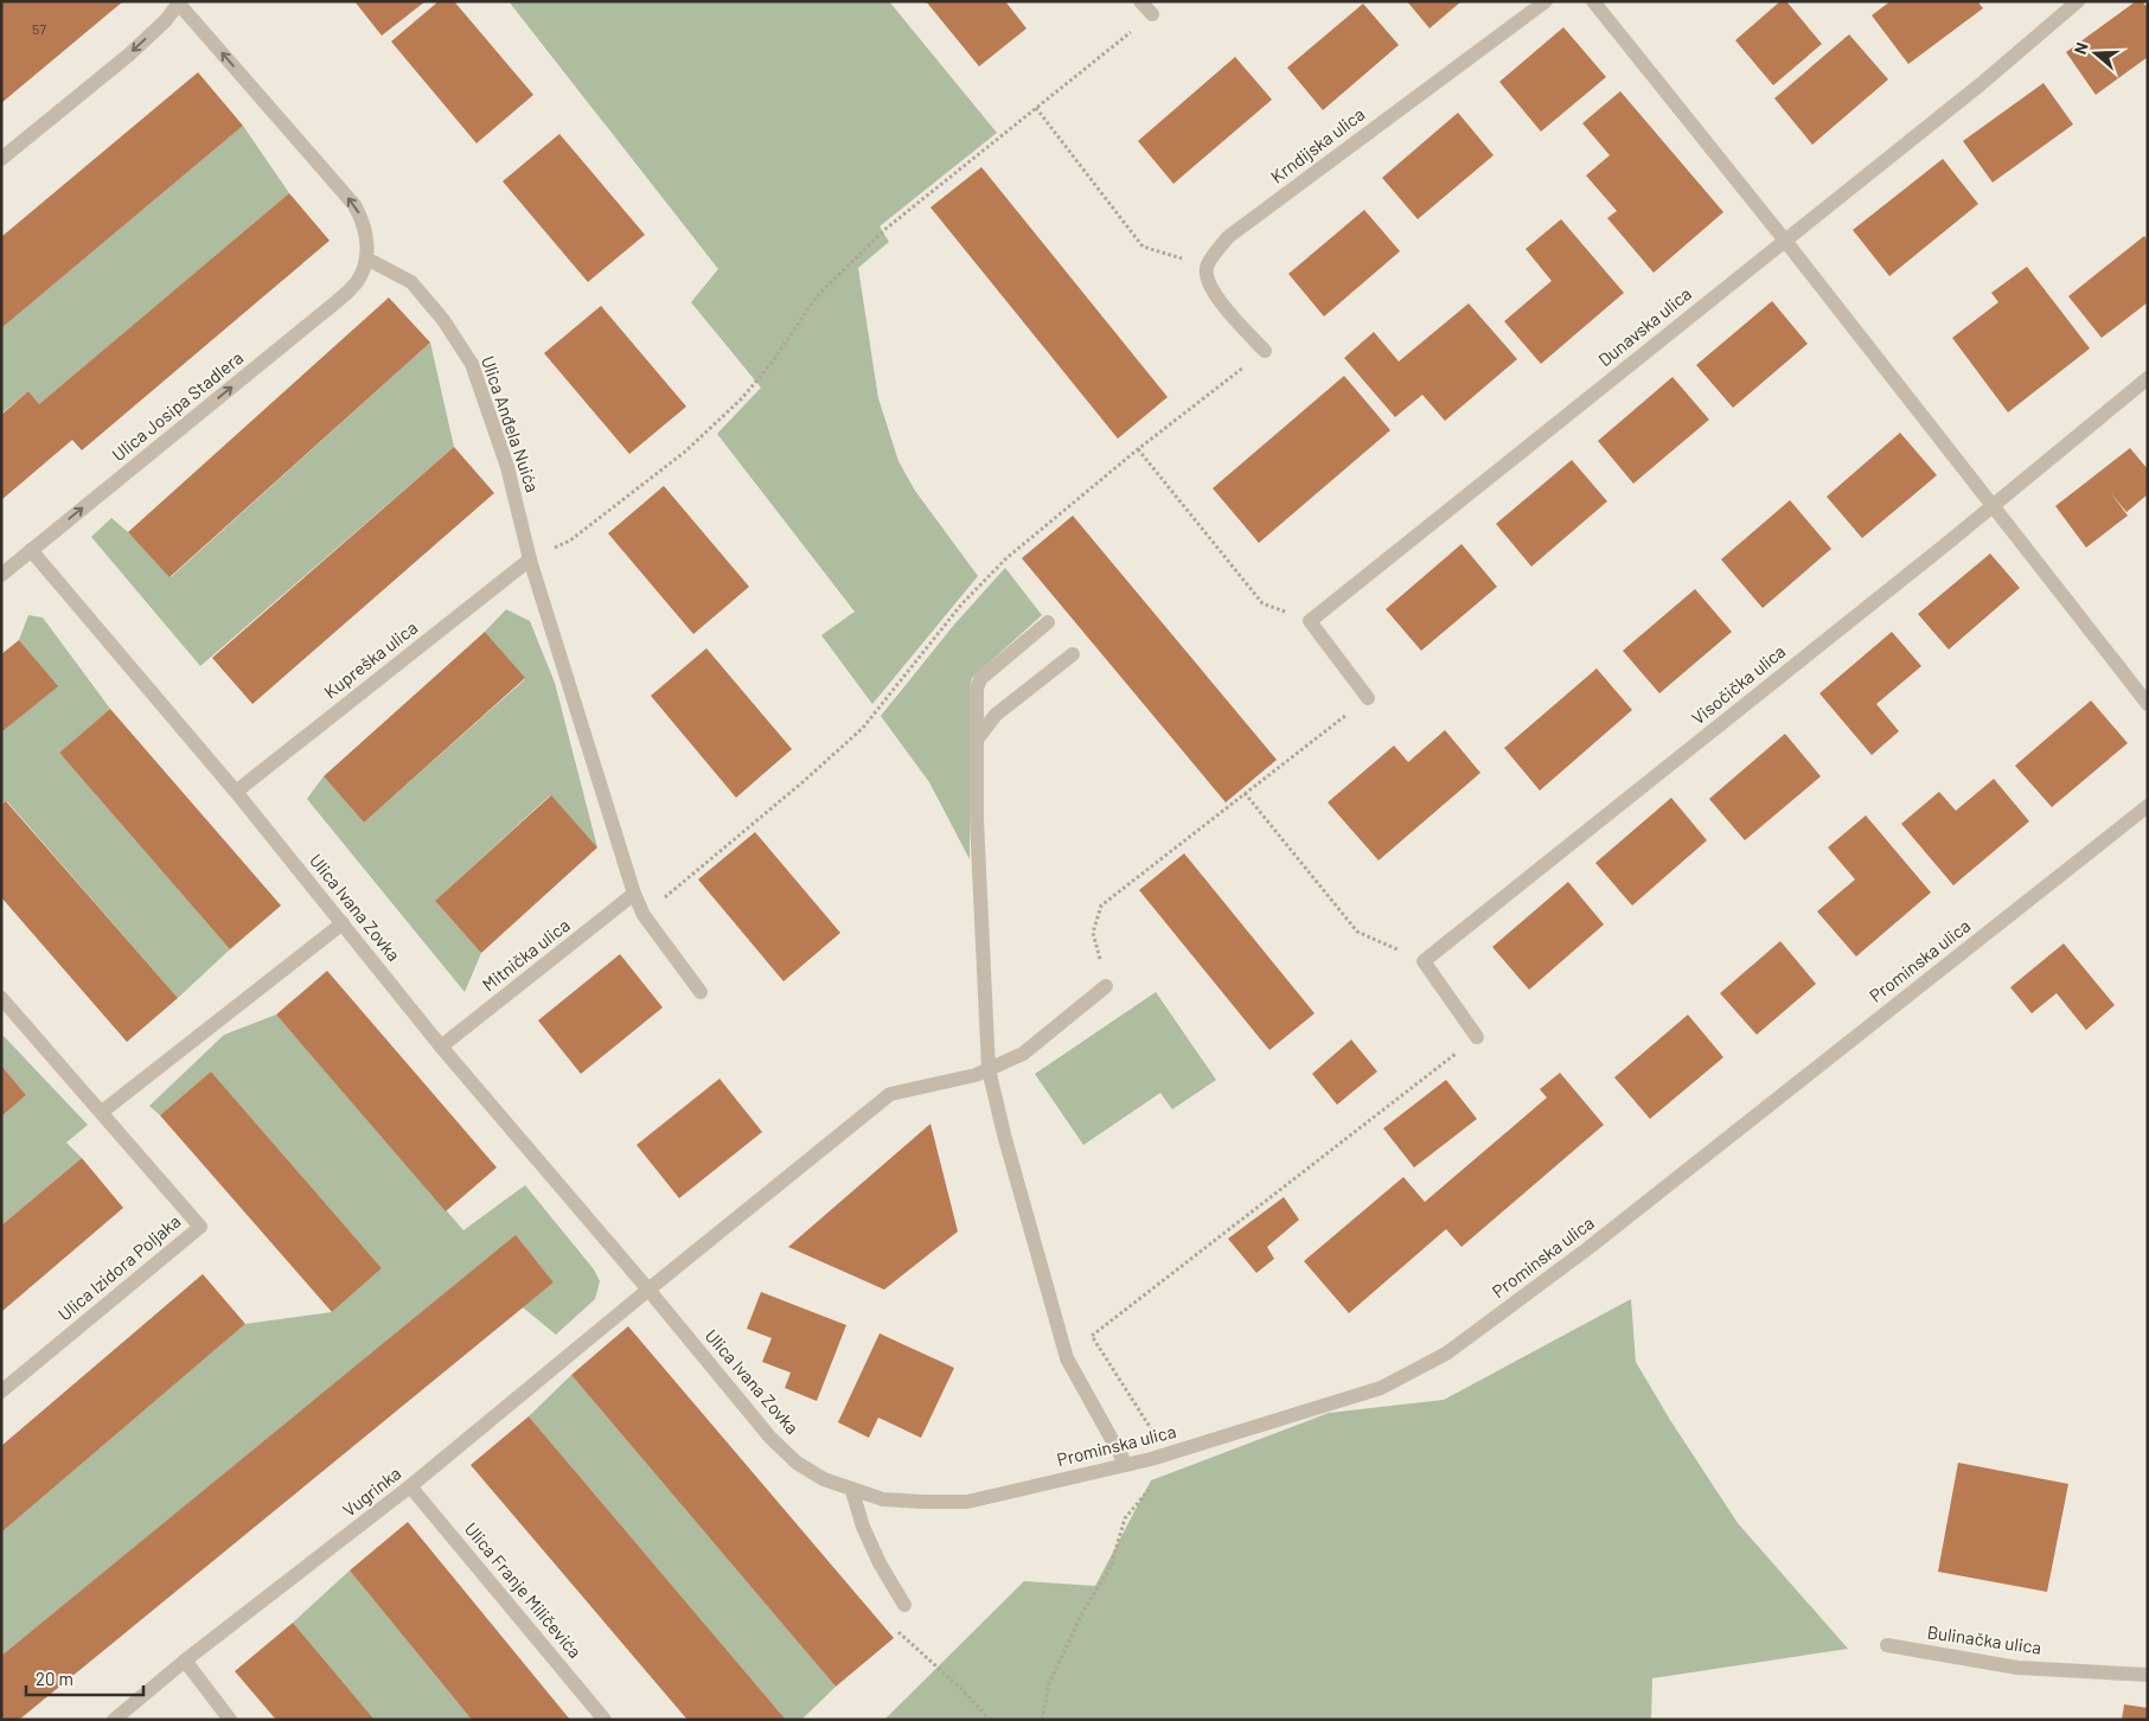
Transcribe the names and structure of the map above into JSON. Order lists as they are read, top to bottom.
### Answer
{
  "streets": {
    "street": [
      "Krndijska ulica",
      "Dunavska ulica",
      "Ulica Josipa Stadlera",
      "Ulica Anđela Nuića",
      "Kupreška ulica",
      "Visočička ulica",
      "Ulica Ivana Zovka",
      "Mitnička ulica",
      "Prominska ulica",
      "Ulica Izidora Poljaka",
      "Vugrinka",
      "Ulica Franje Miličevića",
      "Bulinačka ulica"
    ]
  },
  "crossings": [
    ["Ulica Josipa Stadlera", "Ulica Anđela Nuića"],
    ["Ulica Josipa Stadlera", "Ulica Ivana Zovka"],
    ["Ulica Anđela Nuića", "Kupreška ulica"],
    ["Ulica Anđela Nuića", "Mitnička ulica"],
    ["Kupreška ulica", "Ulica Ivana Zovka"],
    ["Ulica Ivana Zovka", "Mitnička ulica"],
    ["Ulica Ivana Zovka", "Prominska ulica"],
    ["Ulica Ivana Zovka", "Vugrinka"],
    ["Vugrinka", "Ulica Franje Miličevića"]
  ],
  "one_way": ["Ulica Josipa Stadlera"],
  "house_numbers": ["57"],
  "scale_bar": "20 m",
  "north": "left"
}
